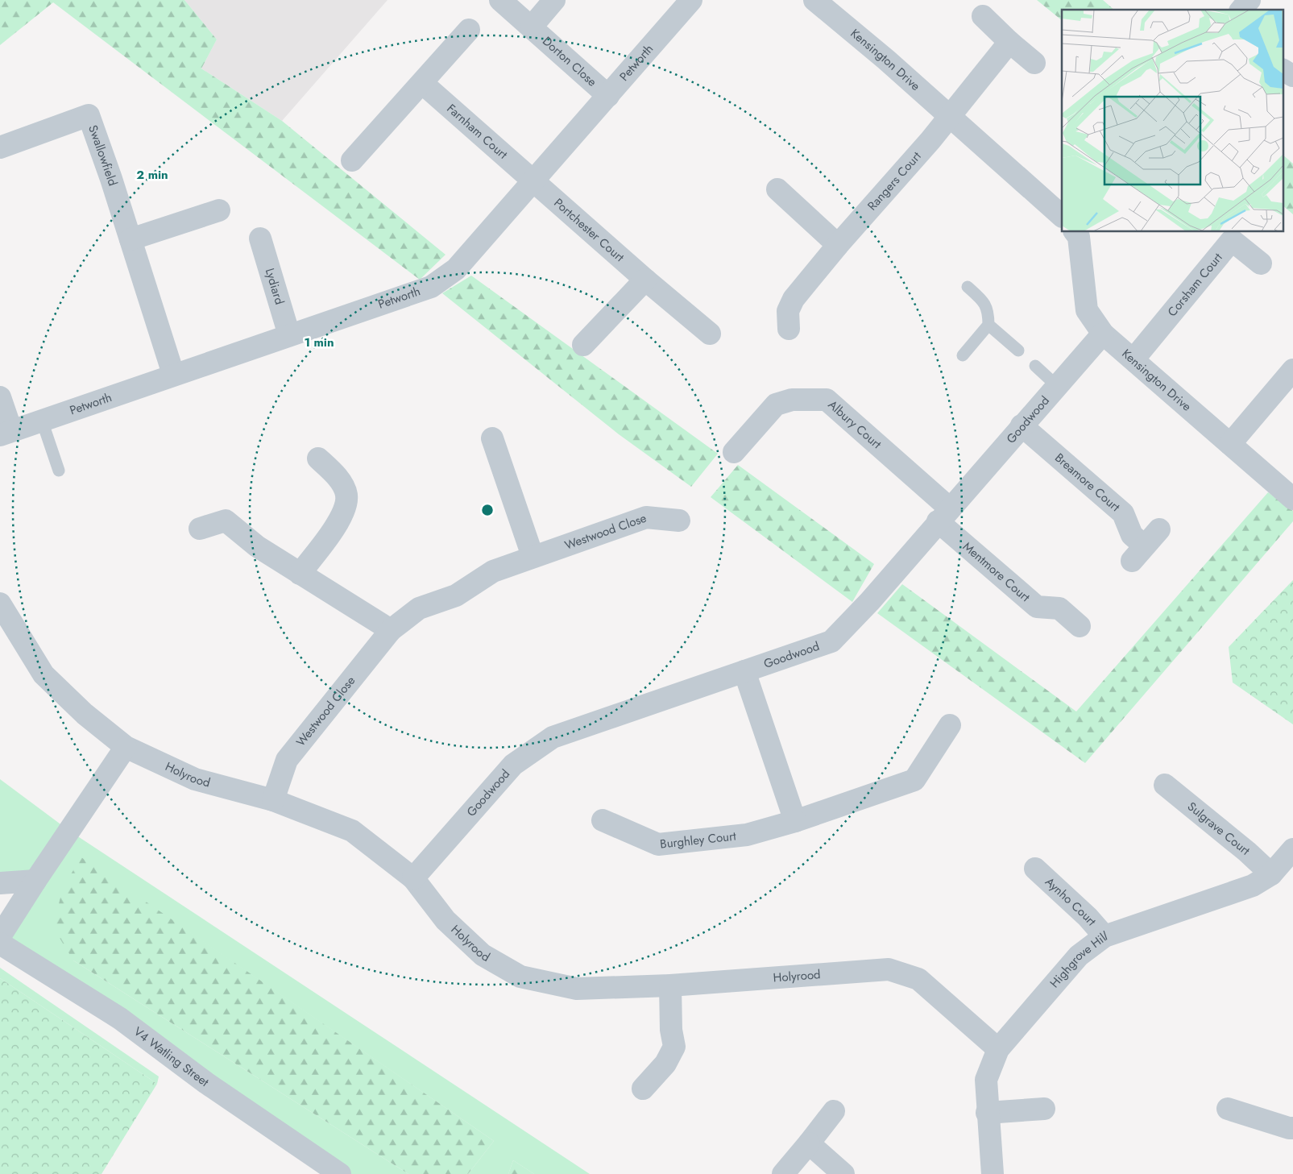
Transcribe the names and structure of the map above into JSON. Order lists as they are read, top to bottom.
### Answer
{
  "streets": {
    "street": [
      "Kensington Drive",
      "Dorton Close",
      "Petworth",
      "Farnham Court",
      "Swallowfield",
      "Rangers Court",
      "Portchester Court",
      "Corsham Court",
      "Lydiard",
      "Goodwood",
      "Albury Court",
      "Breamore Court",
      "Westwood Close",
      "Mentmore Court",
      "Holyrood",
      "Sulgrave Court",
      "Burghley Court",
      "Aynho Court",
      "Highgrove Hill",
      "V4 Watling Street"
    ]
  },
  "crossings": [
    ["Kensington Drive", "Rangers Court"],
    ["Kensington Drive", "Corsham Court"],
    ["Kensington Drive", "Goodwood"],
    ["Dorton Close", "Petworth"],
    ["Petworth", "Farnham Court"],
    ["Petworth", "Swallowfield"],
    ["Petworth", "Portchester Court"],
    ["Petworth", "Lydiard"],
    ["Farnham Court", "Portchester Court"],
    ["Goodwood", "Albury Court"],
    ["Goodwood", "Breamore Court"],
    ["Goodwood", "Mentmore Court"],
    ["Goodwood", "Holyrood"],
    ["Albury Court", "Mentmore Court"],
    ["Westwood Close", "Holyrood"],
    ["Holyrood", "Highgrove Hill"],
    ["Sulgrave Court", "Highgrove Hill"],
    ["Aynho Court", "Highgrove Hill"]
  ],
  "rings": ["2 min", "1 min"]
}
